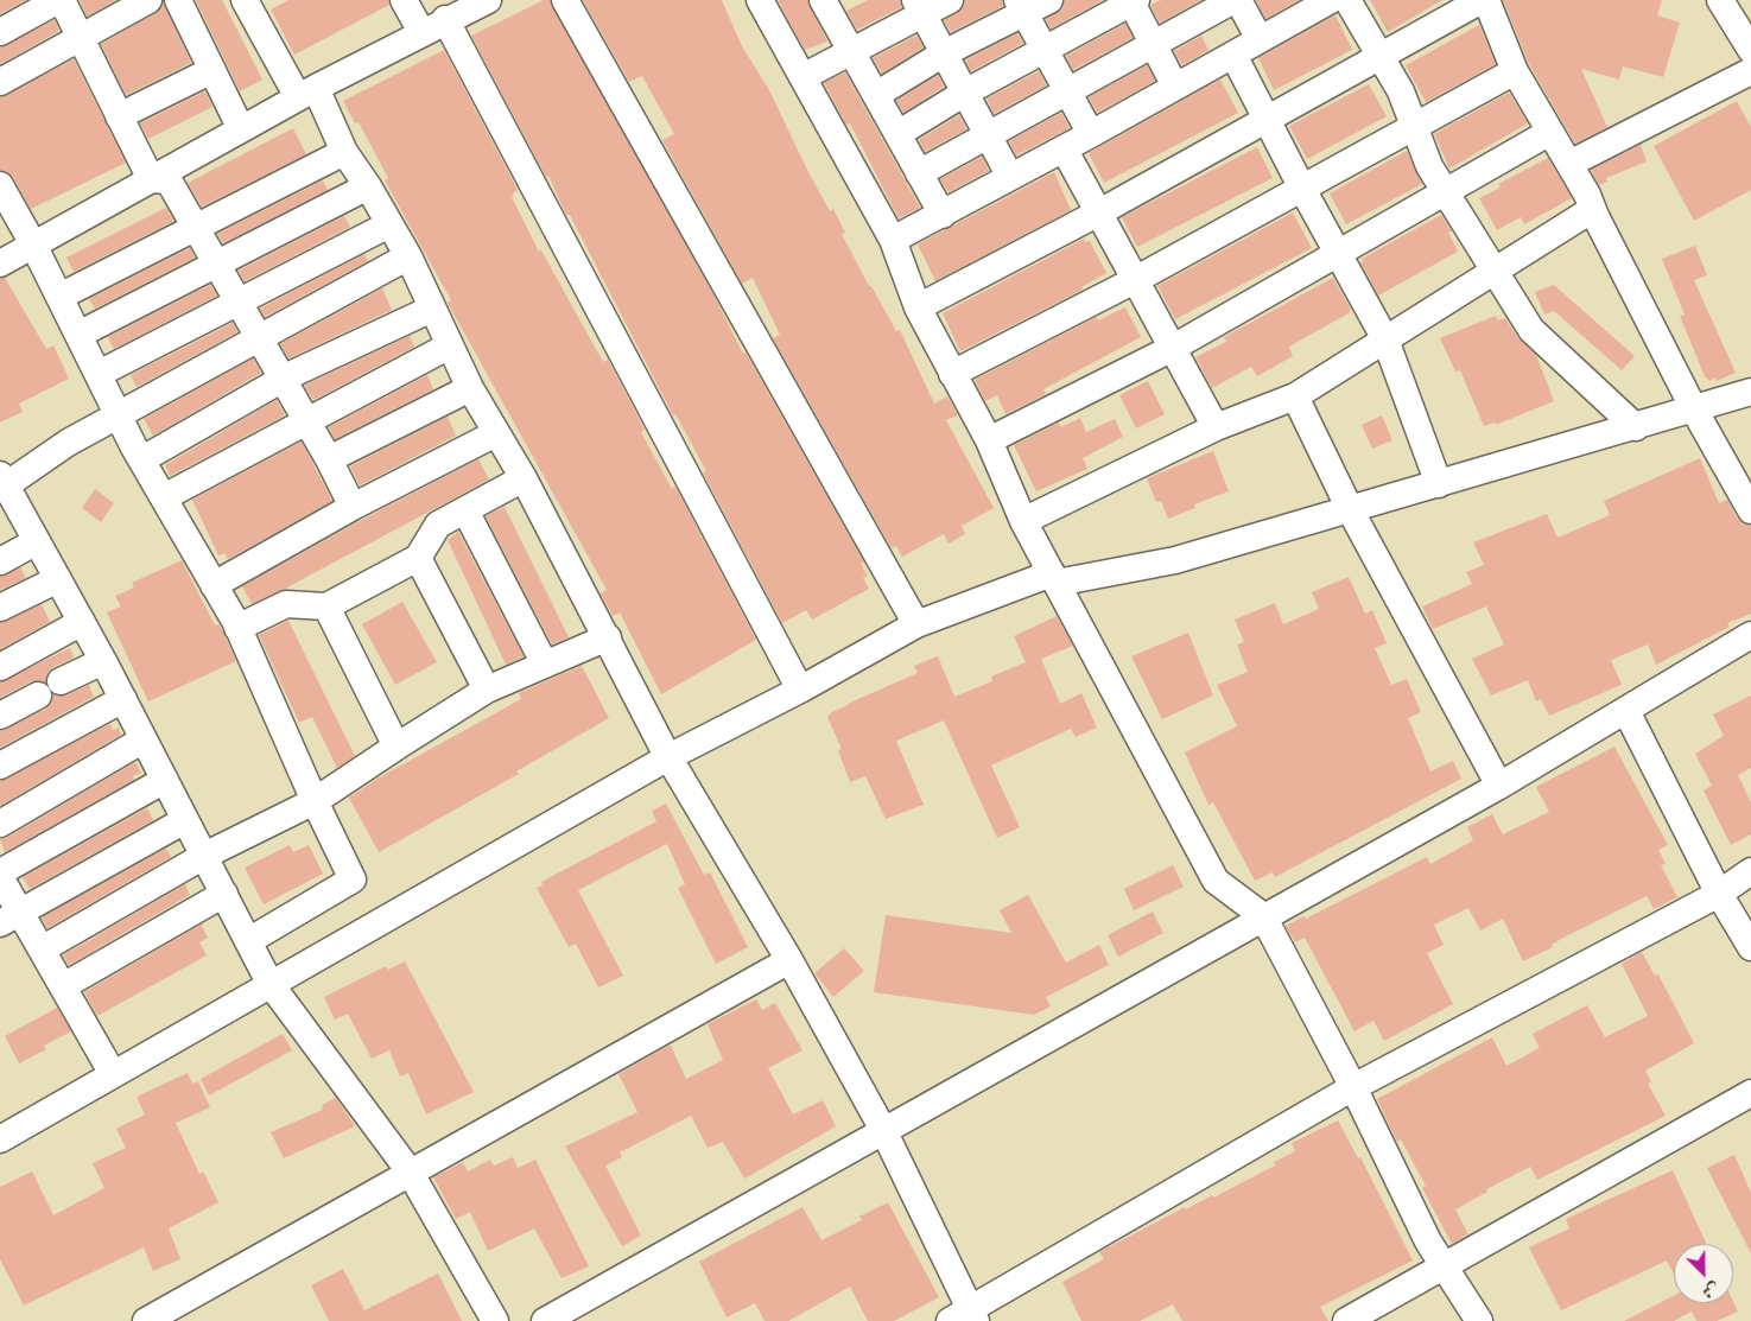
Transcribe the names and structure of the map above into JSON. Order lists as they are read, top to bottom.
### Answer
{
  "north": "bottom right"
}
